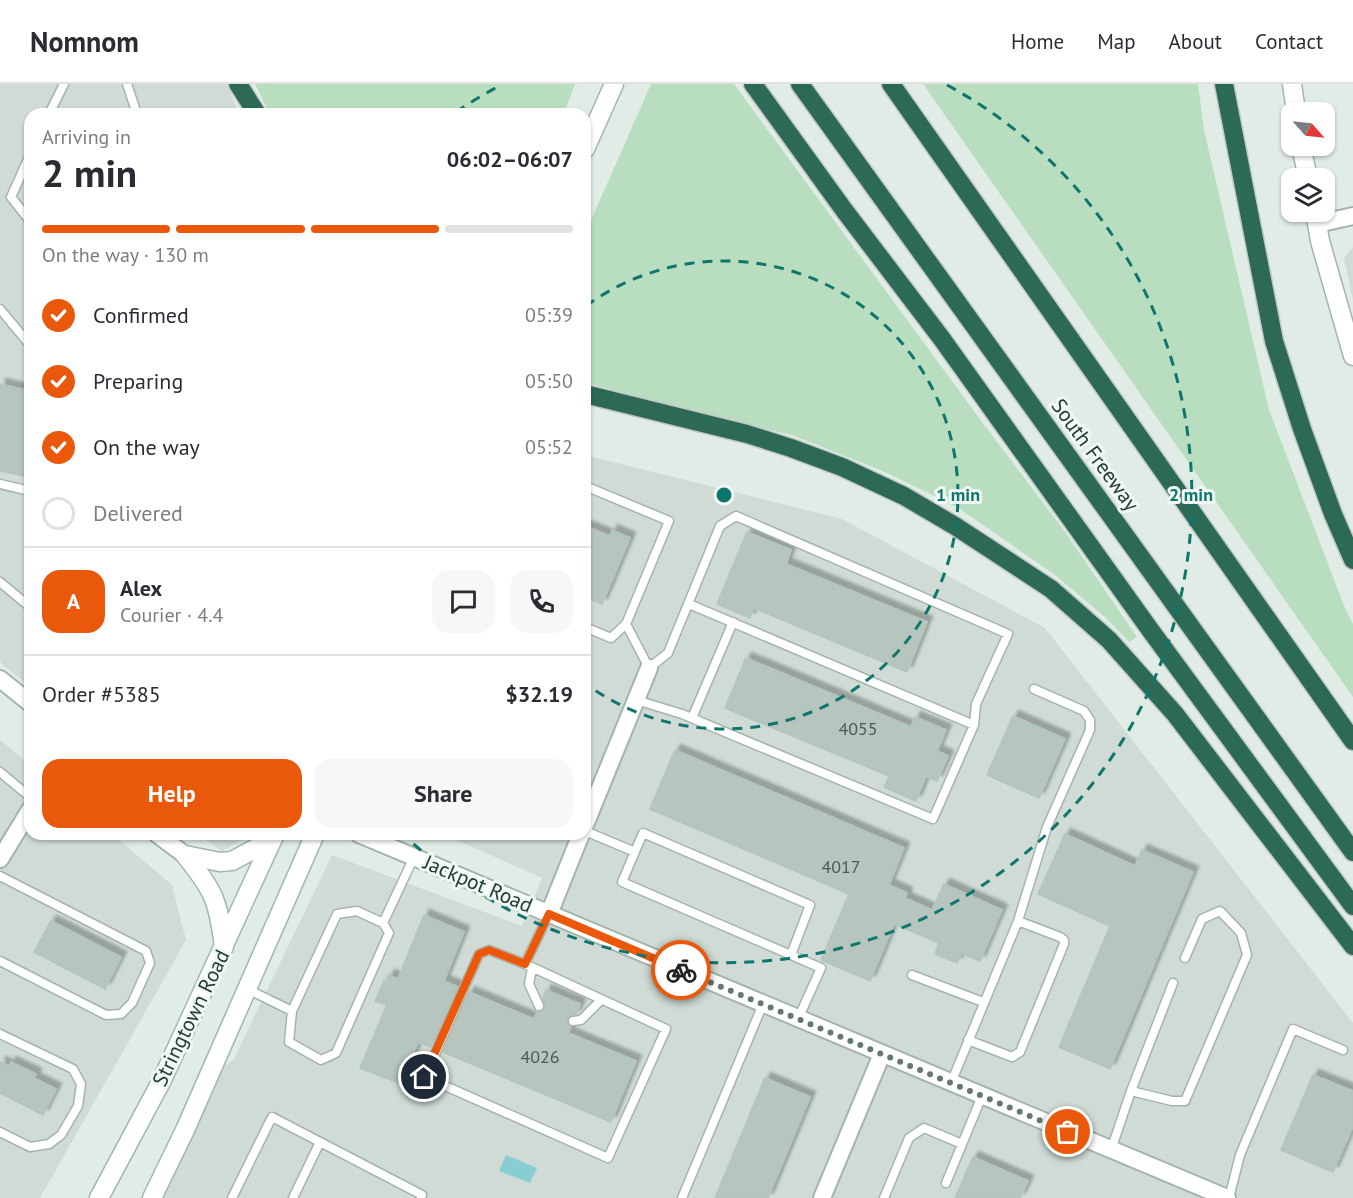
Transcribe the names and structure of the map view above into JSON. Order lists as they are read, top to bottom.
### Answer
{
  "streets": {
    "highway": ["South Freeway"],
    "main road": ["Stringtown Road"],
    "street": ["Jackpot Road"]
  },
  "house_numbers": ["4055", "4017", "4026"],
  "north": "bottom right",
  "page": {
    "header": "Nomnom",
    "nav": [
      "Home",
      "Map",
      "About",
      "Contact"
    ],
    "heading": ["2 min", "Arriving in", "06:02–06:07"],
    "panel": [
      "Alex",
      "Courier · 4.4",
      "Order #5385",
      "$32.19"
    ],
    "bar": "On the way · 130 m",
    "list": [
      ["Confirmed", "05:39"],
      ["Preparing", "05:50"],
      ["On the way", "05:52"],
      "Delivered"
    ],
    "round": "A",
    "buttons": ["Help", "Share"]
  },
  "rings": ["1 min", "2 min"]
}
